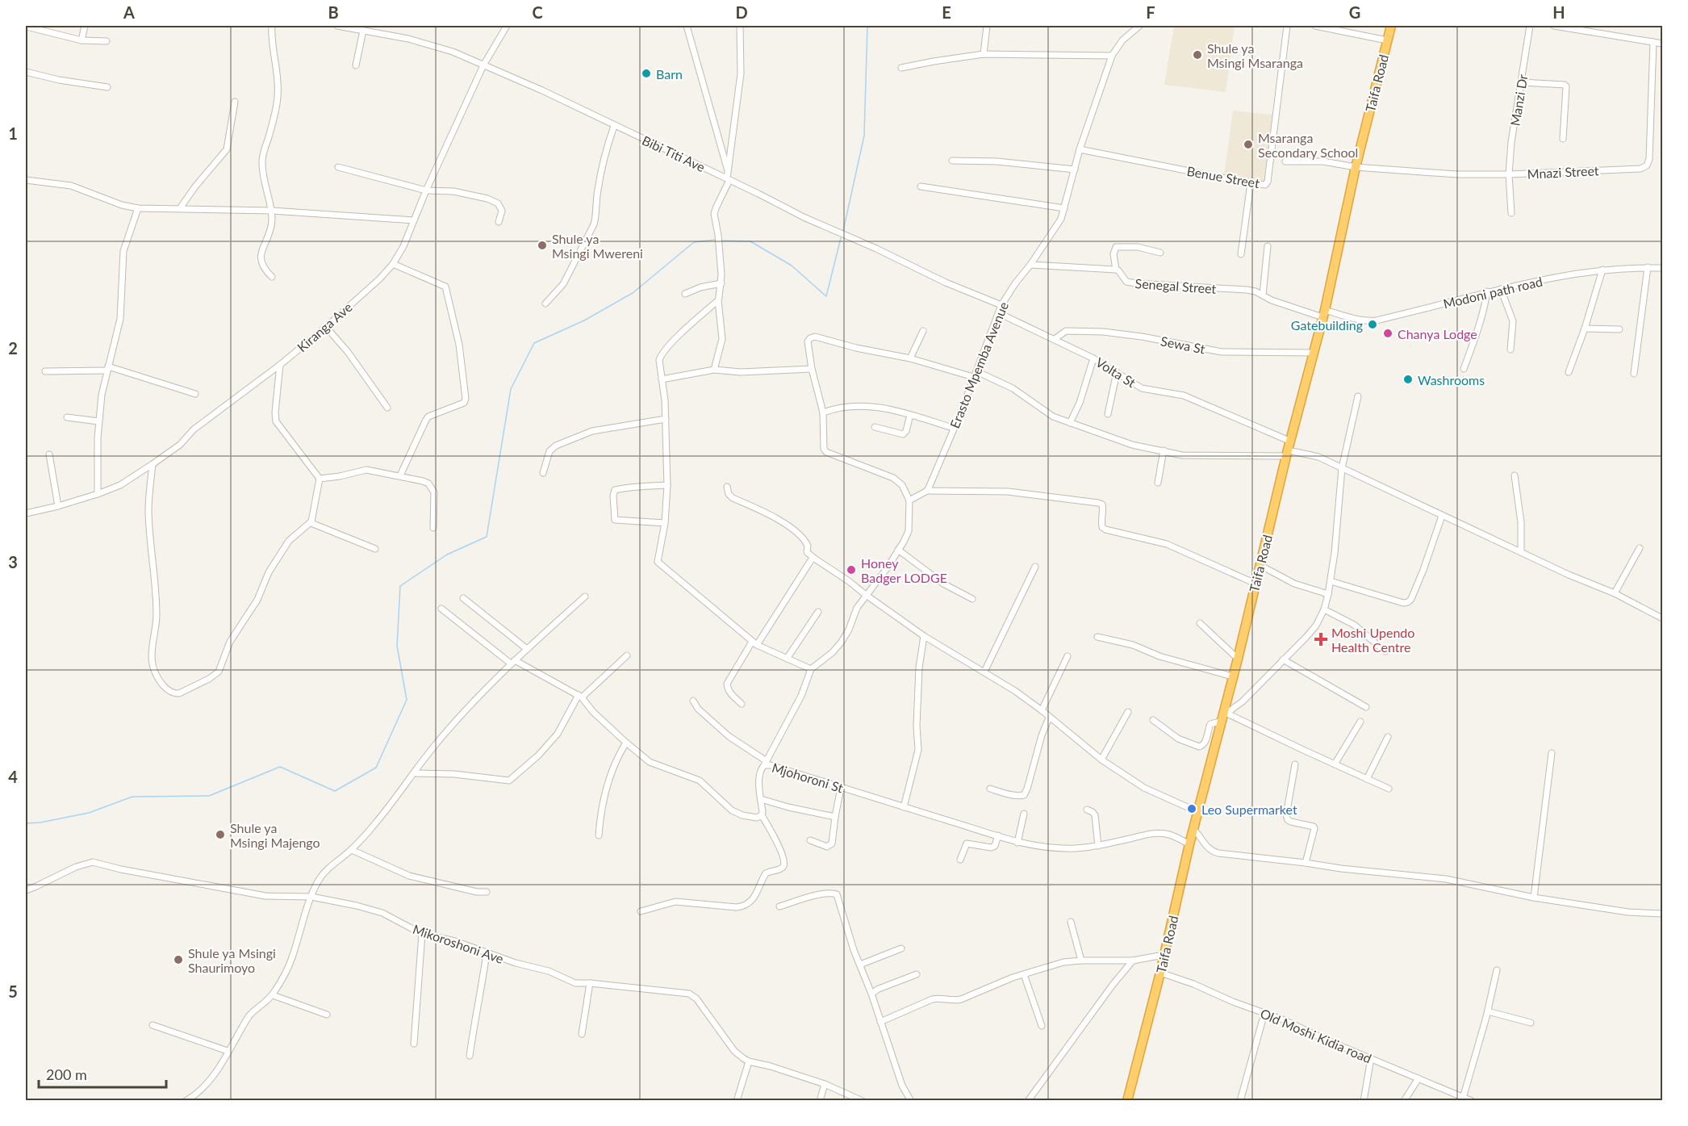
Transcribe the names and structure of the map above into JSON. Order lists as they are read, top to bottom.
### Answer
{
  "streets": {
    "highway": ["Taifa Road"],
    "street": [
      "Manzi Dr",
      "Bibi Titi Ave",
      "Mnazi Street",
      "Benue Street",
      "Senegal Street",
      "Modoni path road",
      "Kiranga Ave",
      "Sewa St",
      "Erasto Mpemba Avenue",
      "Volta St",
      "Mjohoroni St",
      "Mikoroshoni Ave",
      "Old Moshi Kidia road"
    ]
  },
  "crossings": [
    ["Taifa Road", "Mnazi Street"],
    ["Taifa Road", "Senegal Street"],
    ["Taifa Road", "Modoni path road"],
    ["Taifa Road", "Sewa St"],
    ["Taifa Road", "Volta St"],
    ["Taifa Road", "Mjohoroni St"],
    ["Taifa Road", "Old Moshi Kidia road"],
    ["Manzi Dr", "Mnazi Street"],
    ["Bibi Titi Ave", "Kiranga Ave"],
    ["Bibi Titi Ave", "Erasto Mpemba Avenue"],
    ["Benue Street", "Erasto Mpemba Avenue"],
    ["Senegal Street", "Modoni path road"],
    ["Sewa St", "Volta St"],
    ["Erasto Mpemba Avenue", "Volta St"]
  ],
  "places": {
    "other": [
      "Shule ya Msingi Msaranga",
      "Barn",
      "Msaranga Secondary School",
      "Shule ya Msingi Mwereni",
      "Gatebuilding",
      "Chanya Lodge",
      "Washrooms",
      "Honey Badger LODGE",
      "Leo Supermarket",
      "Shule ya Msingi Majengo",
      "Shule ya Msingi Shaurimoyo"
    ],
    "health": ["Moshi Upendo Health Centre"]
  },
  "scale_bar": "200 m",
  "grid": {
    "columns": [
      "A",
      "B",
      "C",
      "D",
      "E",
      "F",
      "G",
      "H"
    ],
    "rows": [
      "1",
      "2",
      "3",
      "4",
      "5"
    ]
  }
}
